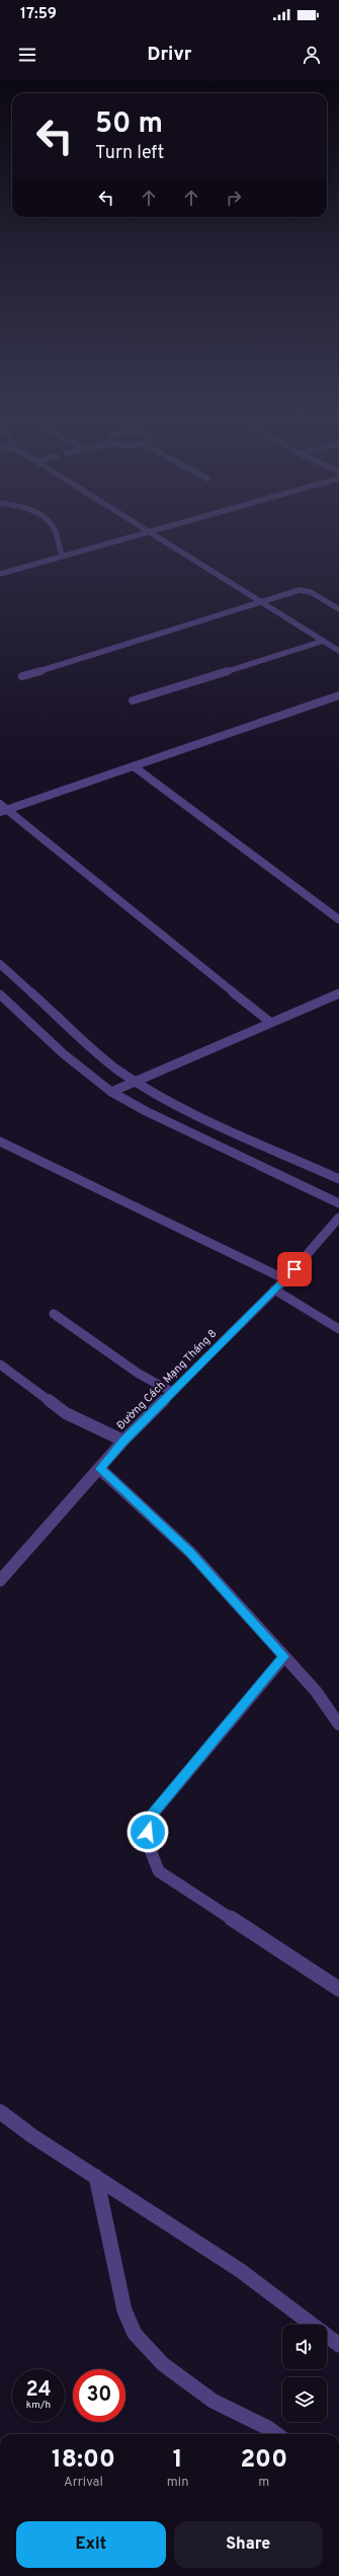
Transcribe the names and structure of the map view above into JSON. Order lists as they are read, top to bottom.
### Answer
{
  "streets": {
    "street": ["Đường Cách Mạng Tháng 8"]
  },
  "page": {
    "status": "17:59",
    "header": "Drivr",
    "turn": ["50 m", "Turn left"],
    "speed": "24 km/h",
    "limit": "30",
    "eta": [
      "18:00",
      "Arrival",
      "1",
      "min",
      "200",
      "m"
    ],
    "buttons": ["Exit", "Share"]
  }
}
